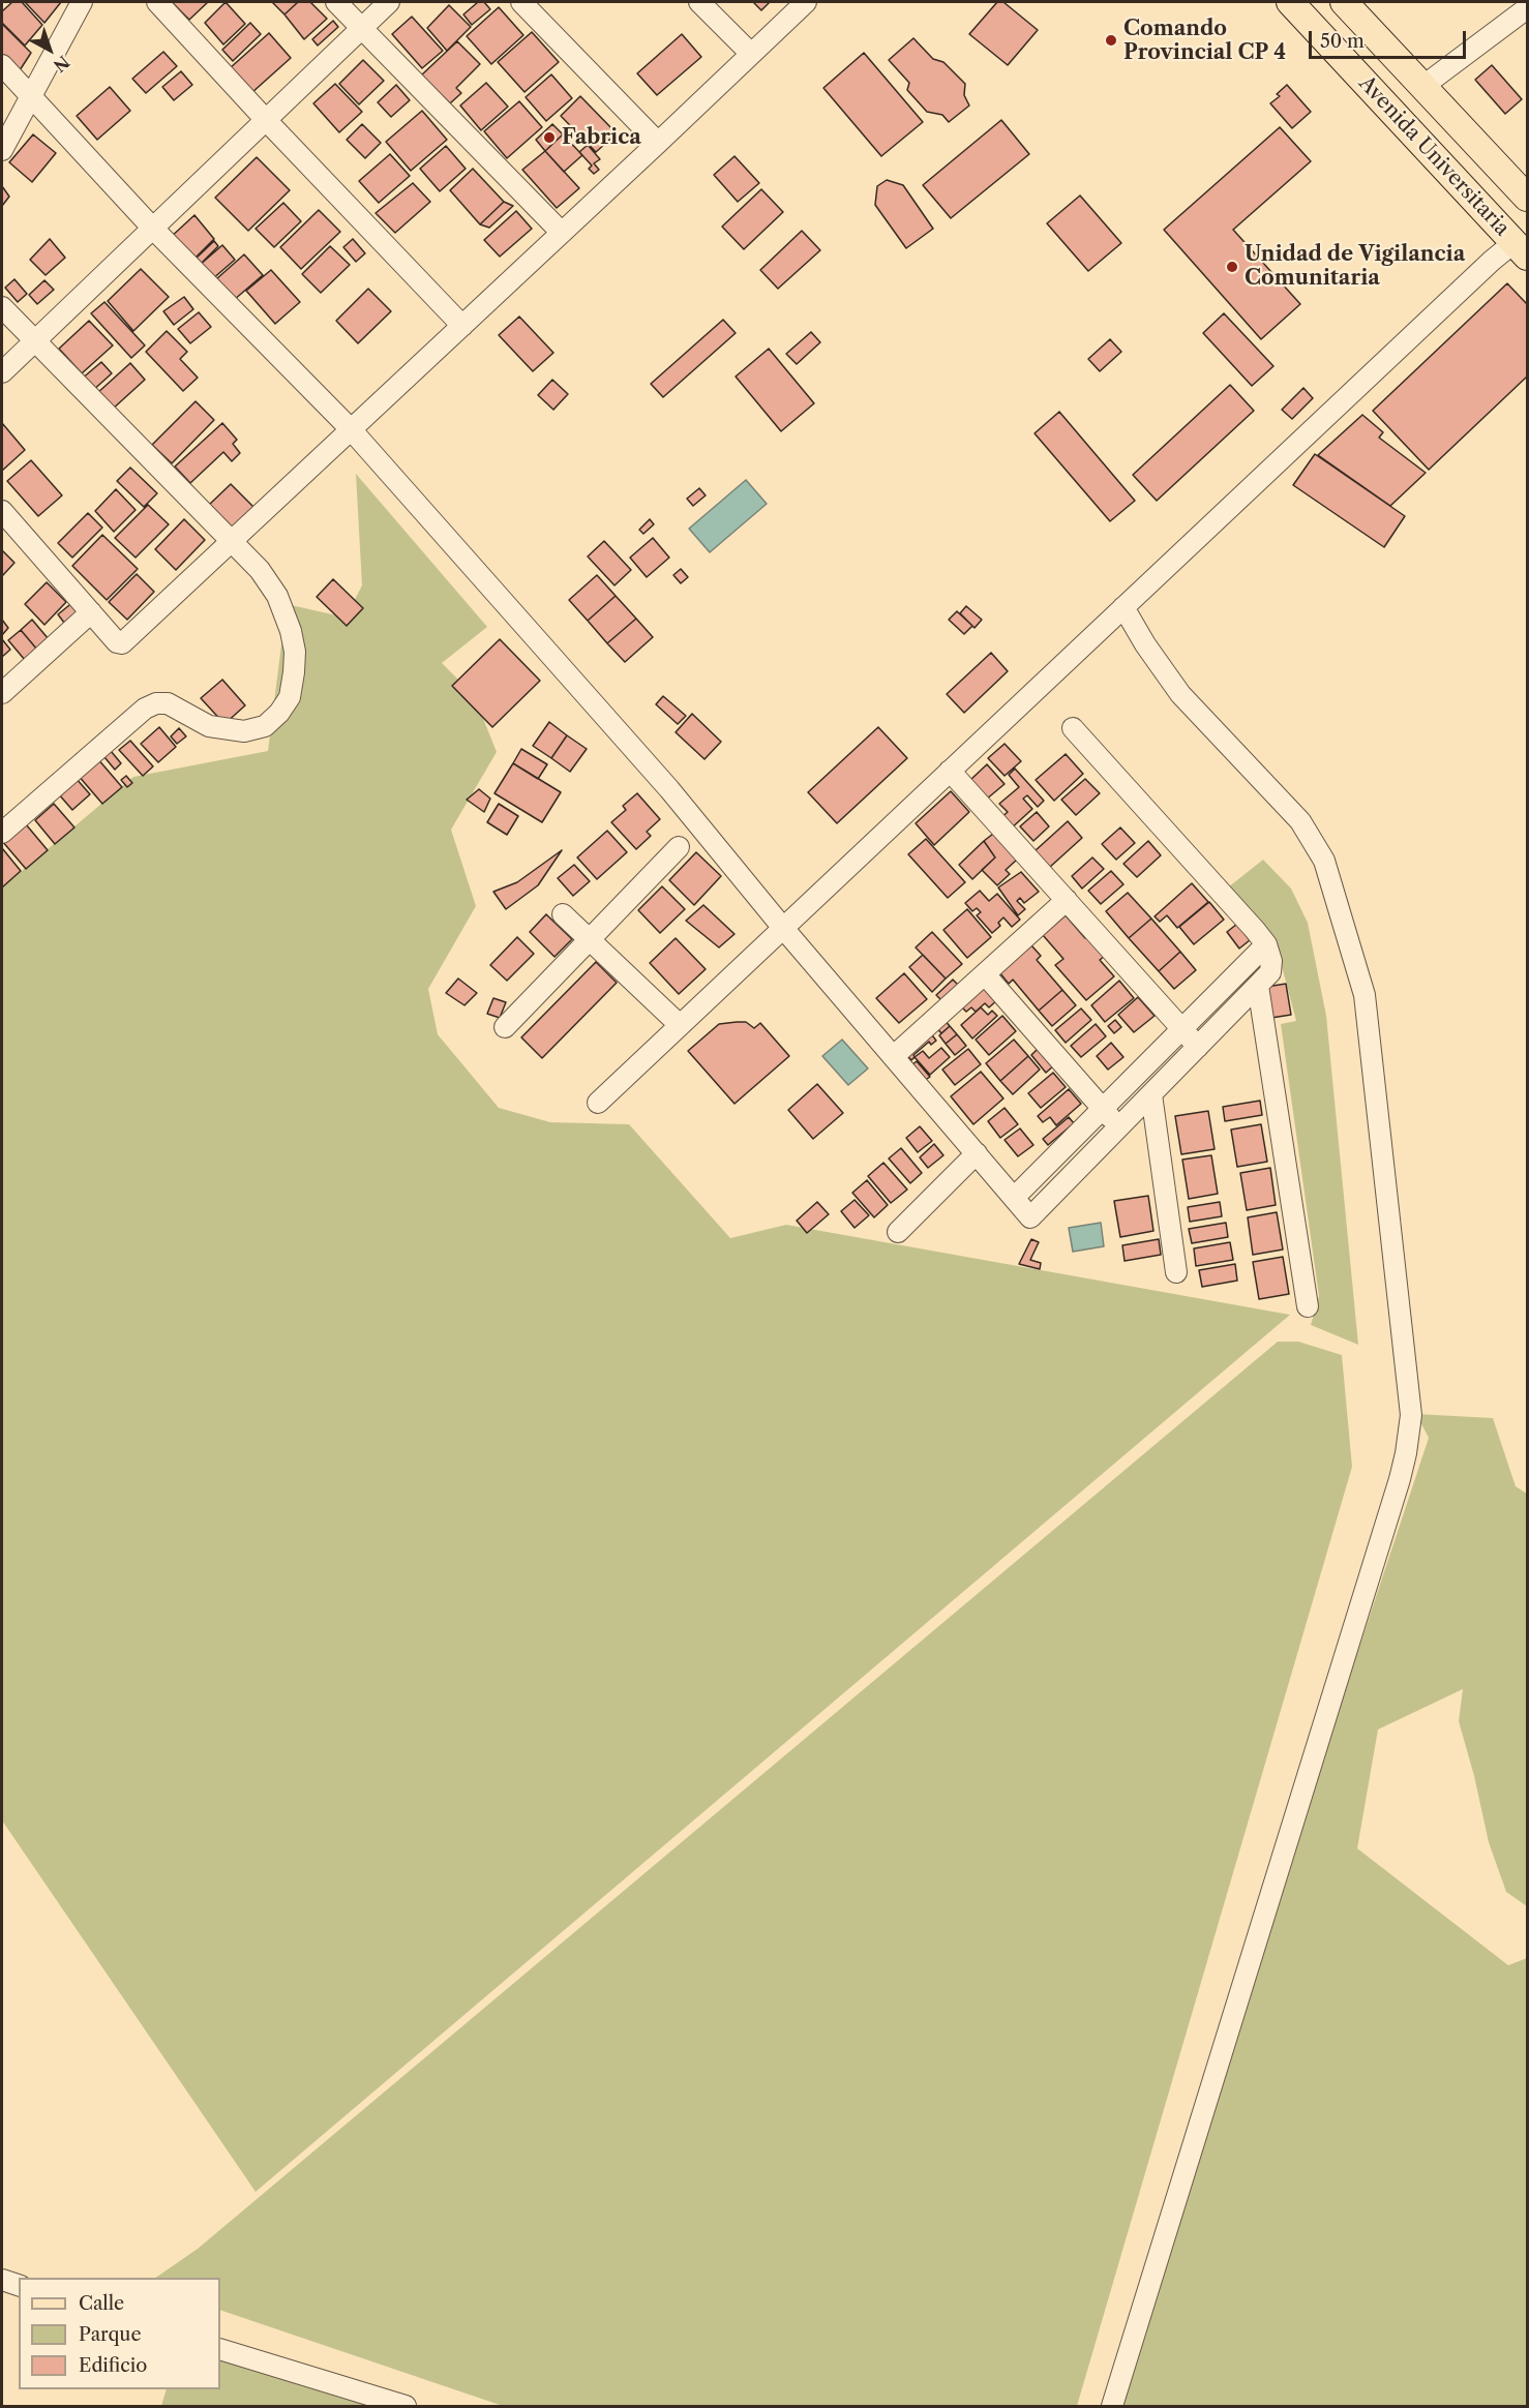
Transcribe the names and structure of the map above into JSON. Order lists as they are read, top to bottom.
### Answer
{
  "streets": {
    "main road": ["Avenida Universitaria"]
  },
  "places": ["Comando Provincial CP 4", "Fabrica", "Unidad de Vigilancia Comunitaria"],
  "legend": ["Calle", "Parque", "Edificio"],
  "scale_bar": "50 m",
  "north": "bottom right"
}
